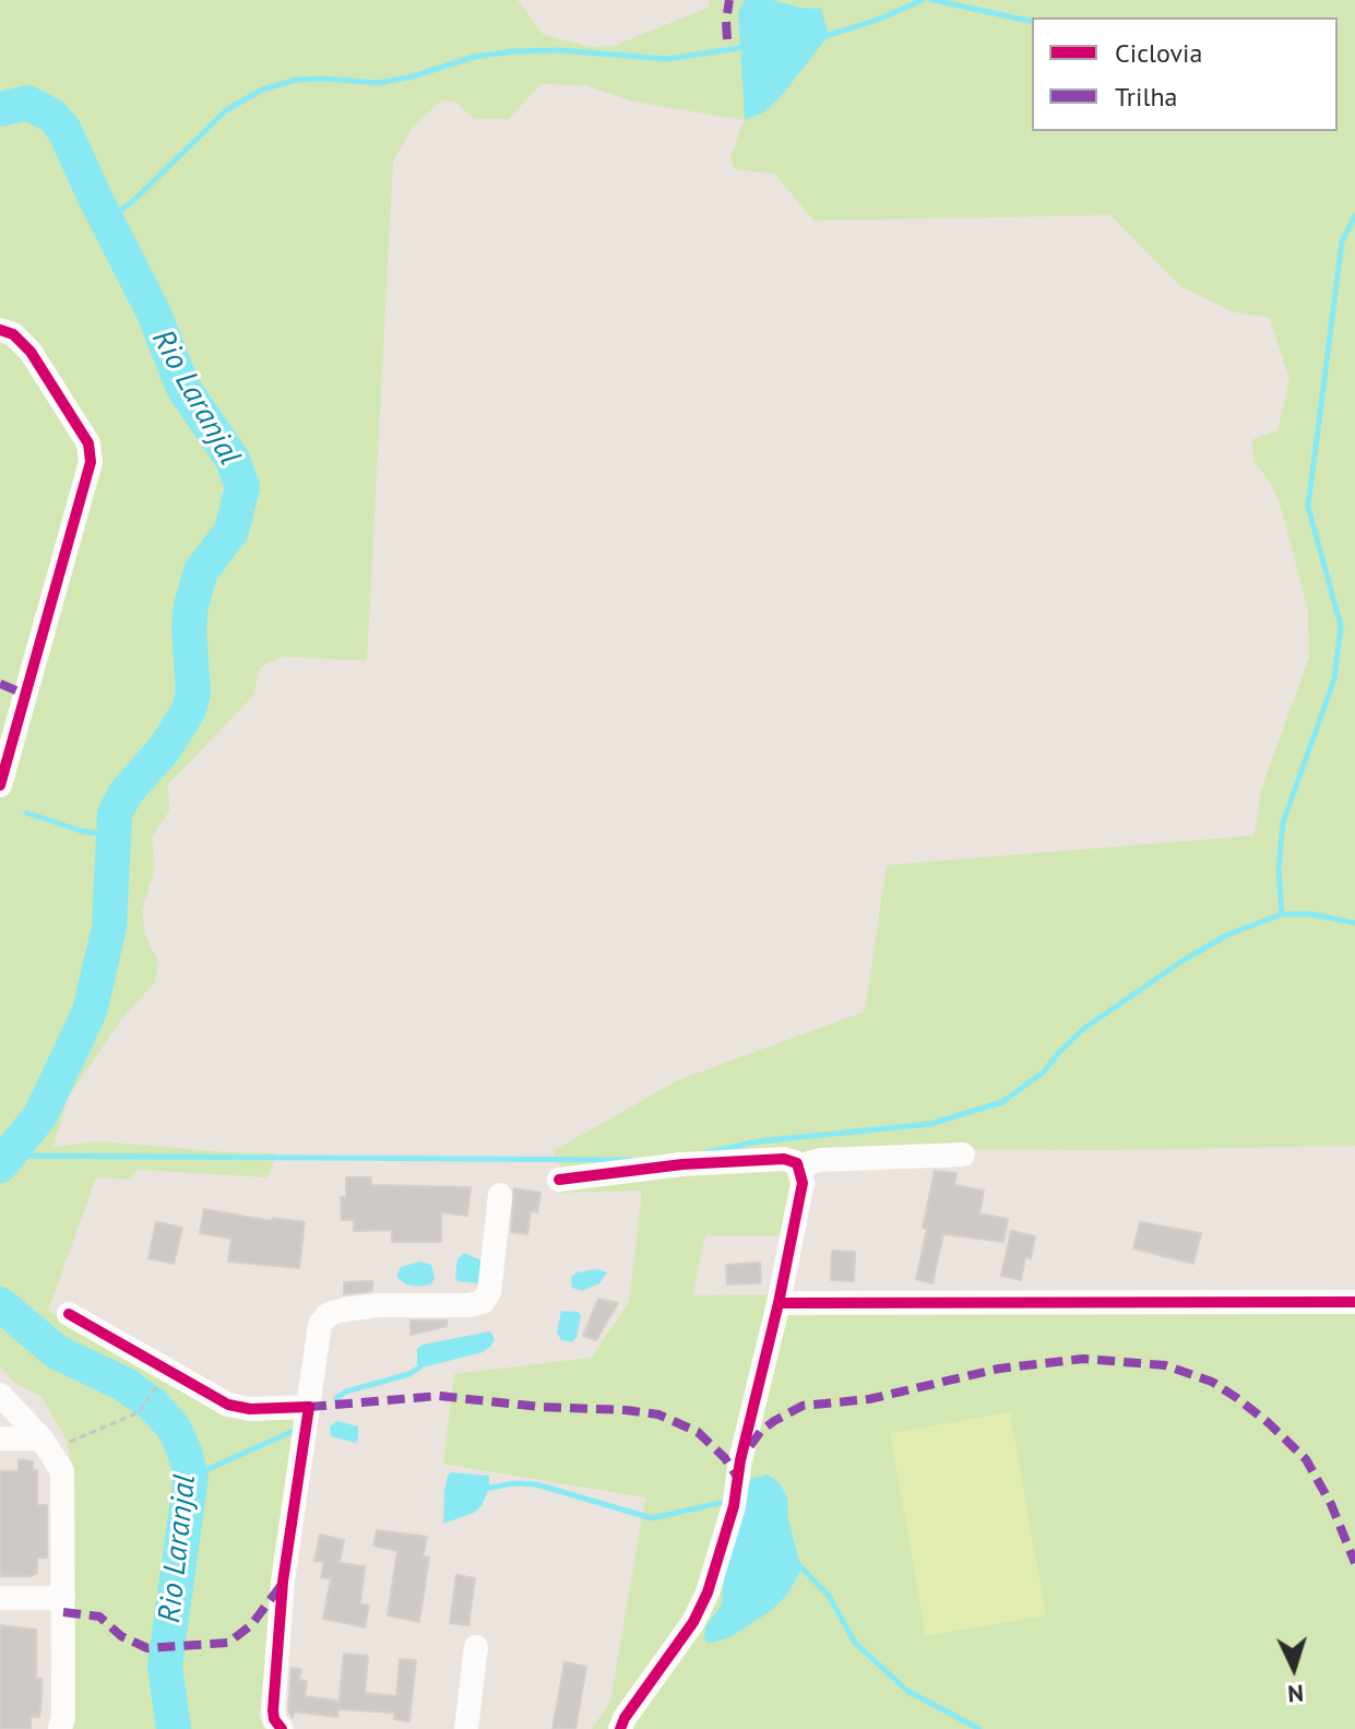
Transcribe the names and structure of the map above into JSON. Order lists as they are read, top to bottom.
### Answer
{
  "water": ["Rio Laranjal"],
  "legend": ["Ciclovia", "Trilha"],
  "north": "bottom"
}
